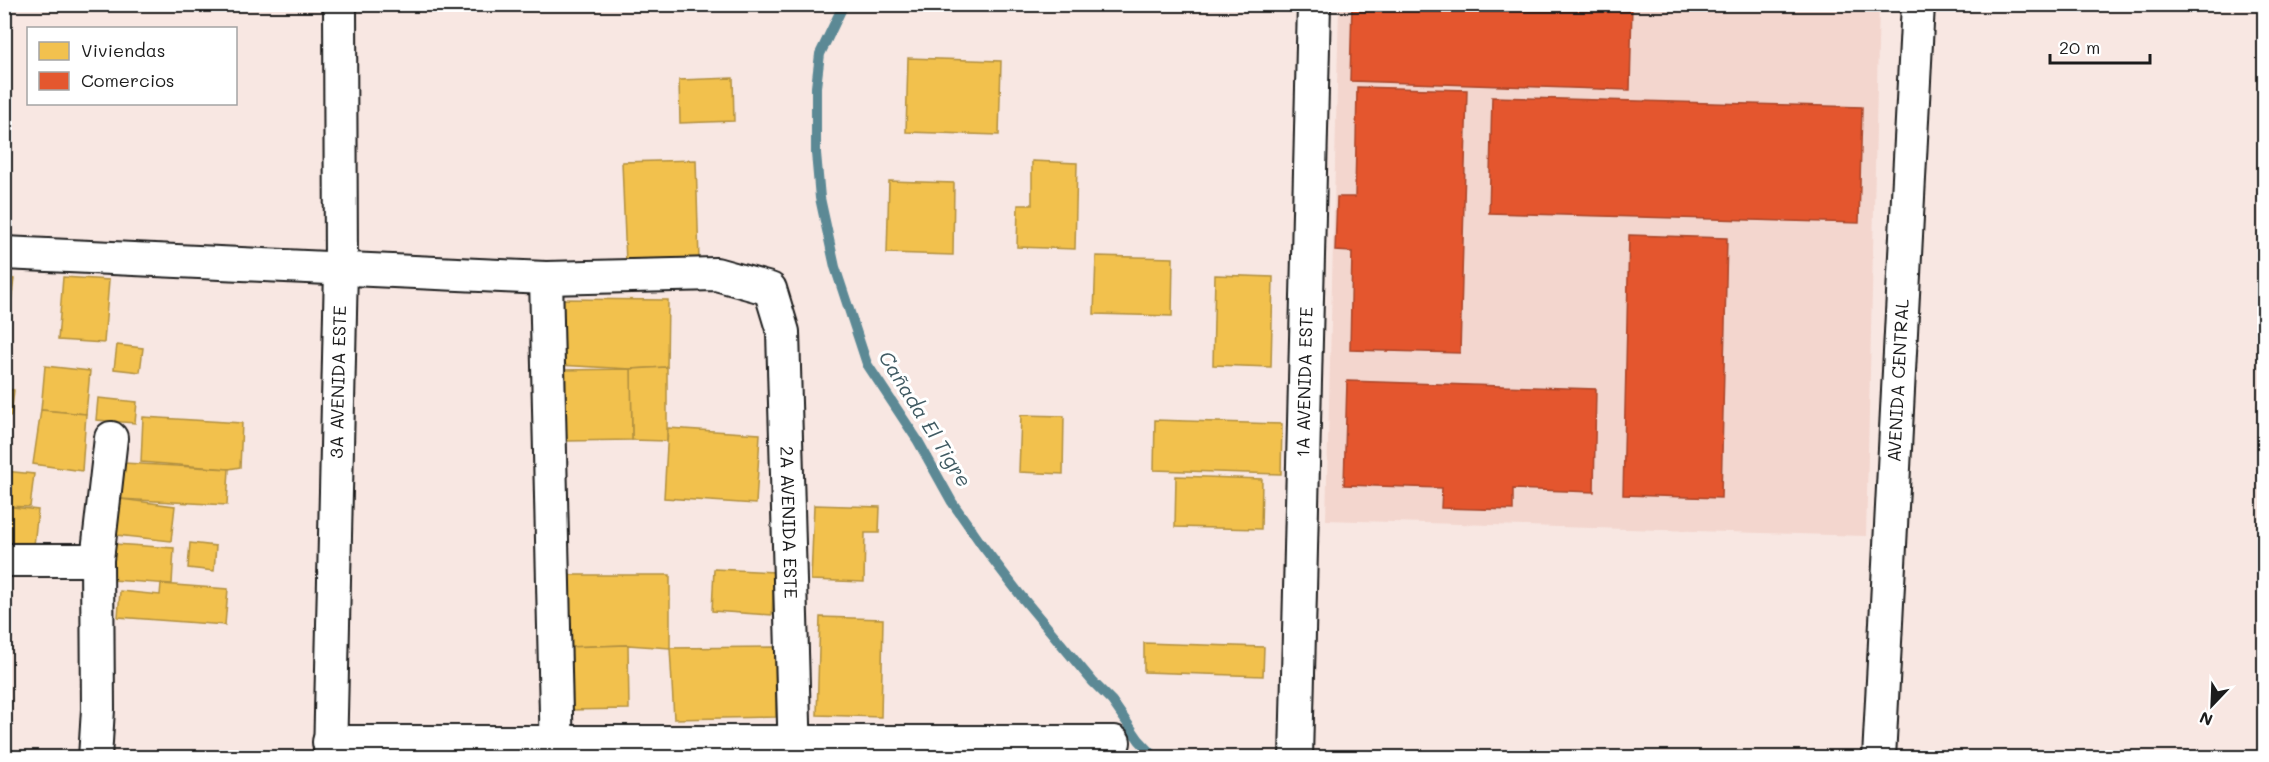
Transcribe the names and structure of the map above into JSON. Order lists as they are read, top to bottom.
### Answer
{
  "streets": {
    "street": [
      "3A AVENIDA ESTE",
      "1A AVENIDA ESTE",
      "AVENIDA CENTRAL",
      "2A AVENIDA ESTE"
    ]
  },
  "water": ["Cañada El Tigre"],
  "legend": ["Viviendas", "Comercios"],
  "scale_bar": "20 m",
  "north": "bottom left"
}
